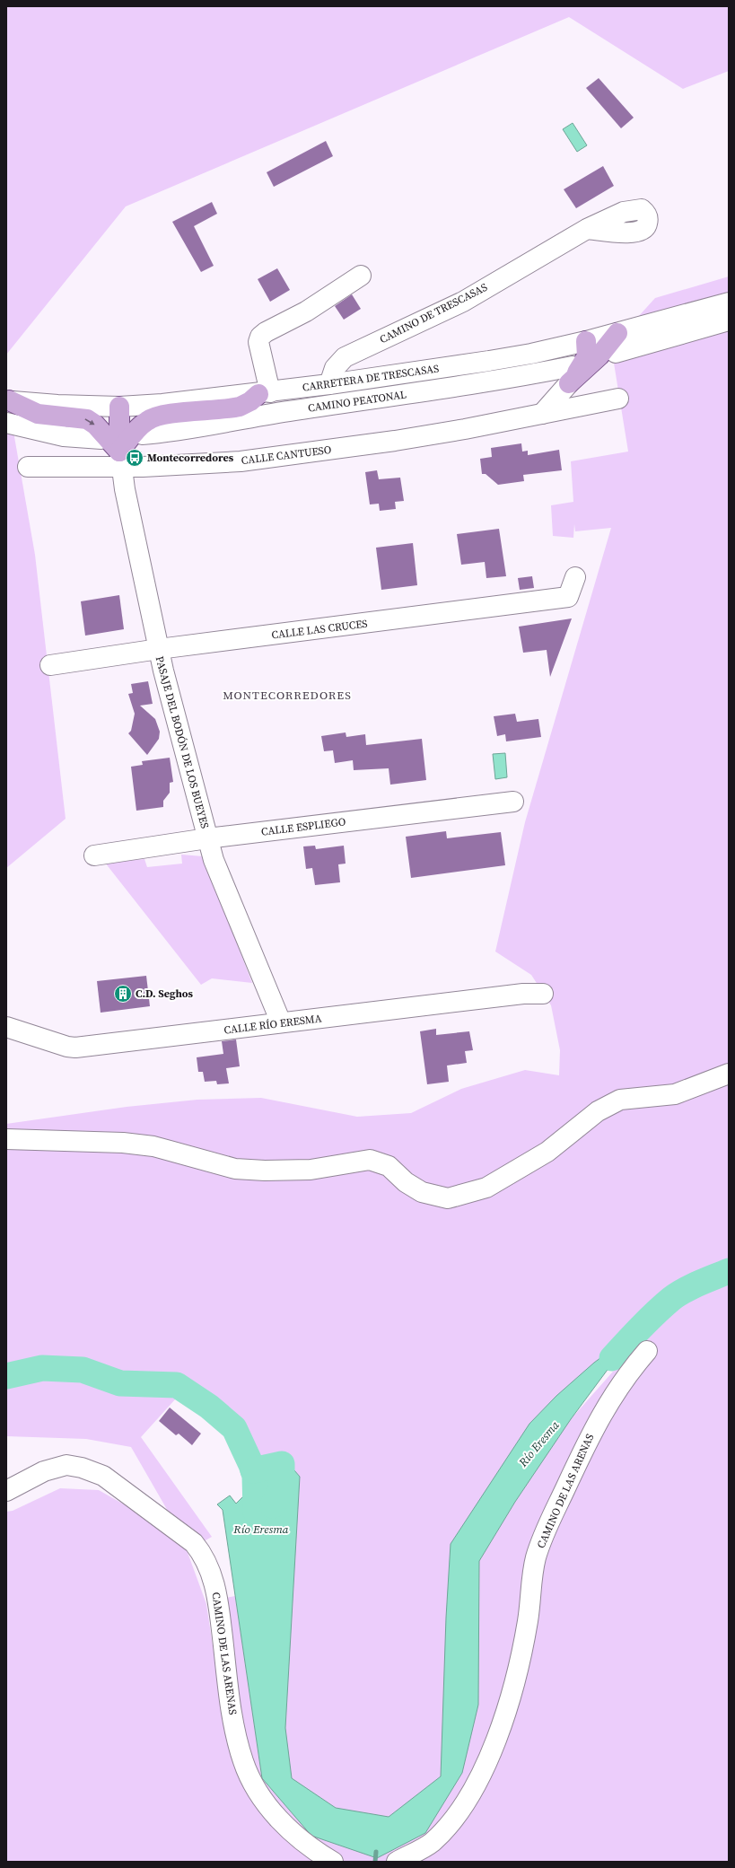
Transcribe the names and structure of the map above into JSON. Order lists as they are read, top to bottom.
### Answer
{
  "streets": {
    "street": [
      "CAMINO DE TRESCASAS",
      "CARRETERA DE TRESCASAS",
      "CAMINO PEATONAL",
      "CALLE CANTUESO",
      "CALLE LAS CRUCES",
      "PASAJE DEL BODÓN DE LOS BUEYES",
      "CALLE ESPLIEGO",
      "CALLE RÍO ERESMA",
      "CAMINO DE LAS ARENAS"
    ]
  },
  "crossings": [
    ["CAMINO DE TRESCASAS", "CARRETERA DE TRESCASAS"],
    ["CALLE CANTUESO", "PASAJE DEL BODÓN DE LOS BUEYES"],
    ["CALLE LAS CRUCES", "PASAJE DEL BODÓN DE LOS BUEYES"],
    ["PASAJE DEL BODÓN DE LOS BUEYES", "CALLE ESPLIEGO"],
    ["PASAJE DEL BODÓN DE LOS BUEYES", "CALLE RÍO ERESMA"]
  ],
  "districts": ["MONTECORREDORES"],
  "water": ["Río Eresma"],
  "places": {
    "bus stop": ["Montecorredores"],
    "building": ["C.D. Seghos"]
  }
}
